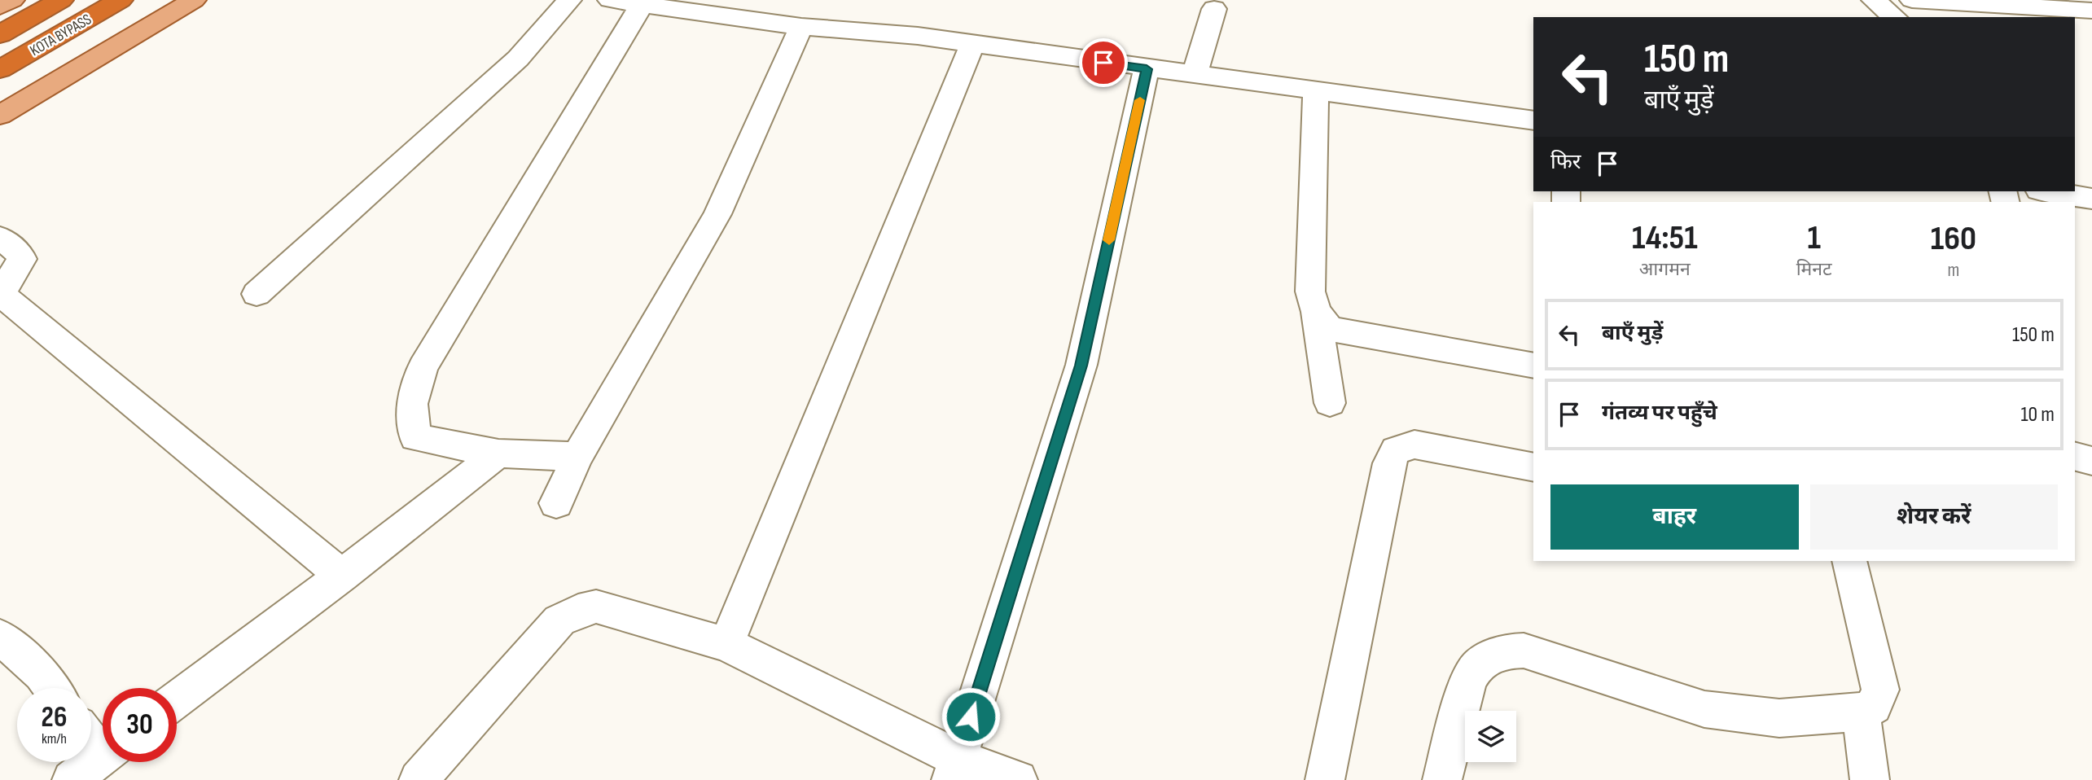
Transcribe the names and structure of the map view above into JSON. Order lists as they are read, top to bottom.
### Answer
{
  "streets": {
    "highway": ["KOTA BYPASS"]
  },
  "page": {
    "turn": ["150 m", "बाएँ मुड़ें"],
    "then": "फिर",
    "eta": [
      "14:51",
      "आगमन",
      "1",
      "मिनट",
      "160",
      "m"
    ],
    "list": [
      {
        "name": "बाएँ मुड़ें",
        "value": "150 m"
      },
      {
        "name": "गंतव्य पर पहुँचे",
        "value": "10 m"
      }
    ],
    "buttons": ["बाहर", "शेयर करें"],
    "speed": "26 km/h",
    "limit": "30"
  }
}
